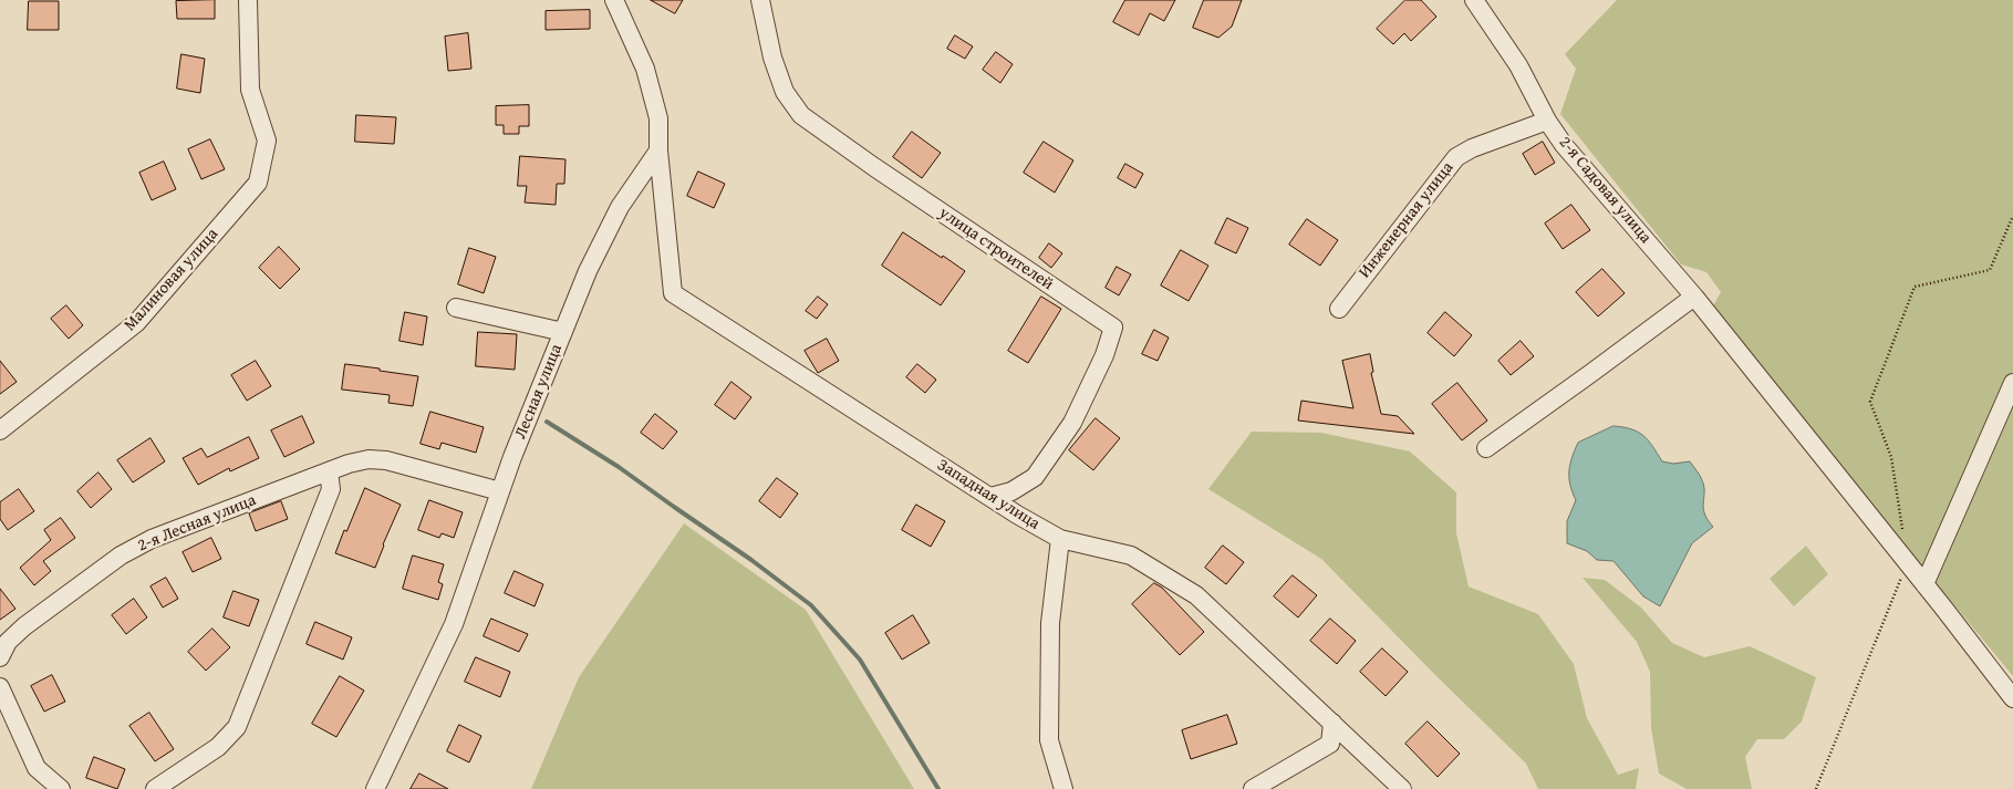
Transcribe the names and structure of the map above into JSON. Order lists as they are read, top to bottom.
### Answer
{
  "streets": {
    "street": [
      "2-я Садовая улица",
      "Инженерная улица",
      "улица строителей",
      "Малиновая улица",
      "Лесная улица",
      "Западная улица",
      "2-я Лесная улица"
    ]
  },
  "crossings": [
    ["2-я Садовая улица", "Инженерная улица"],
    ["улица строителей", "Западная улица"],
    ["Лесная улица", "Западная улица"],
    ["Лесная улица", "2-я Лесная улица"]
  ]
}
